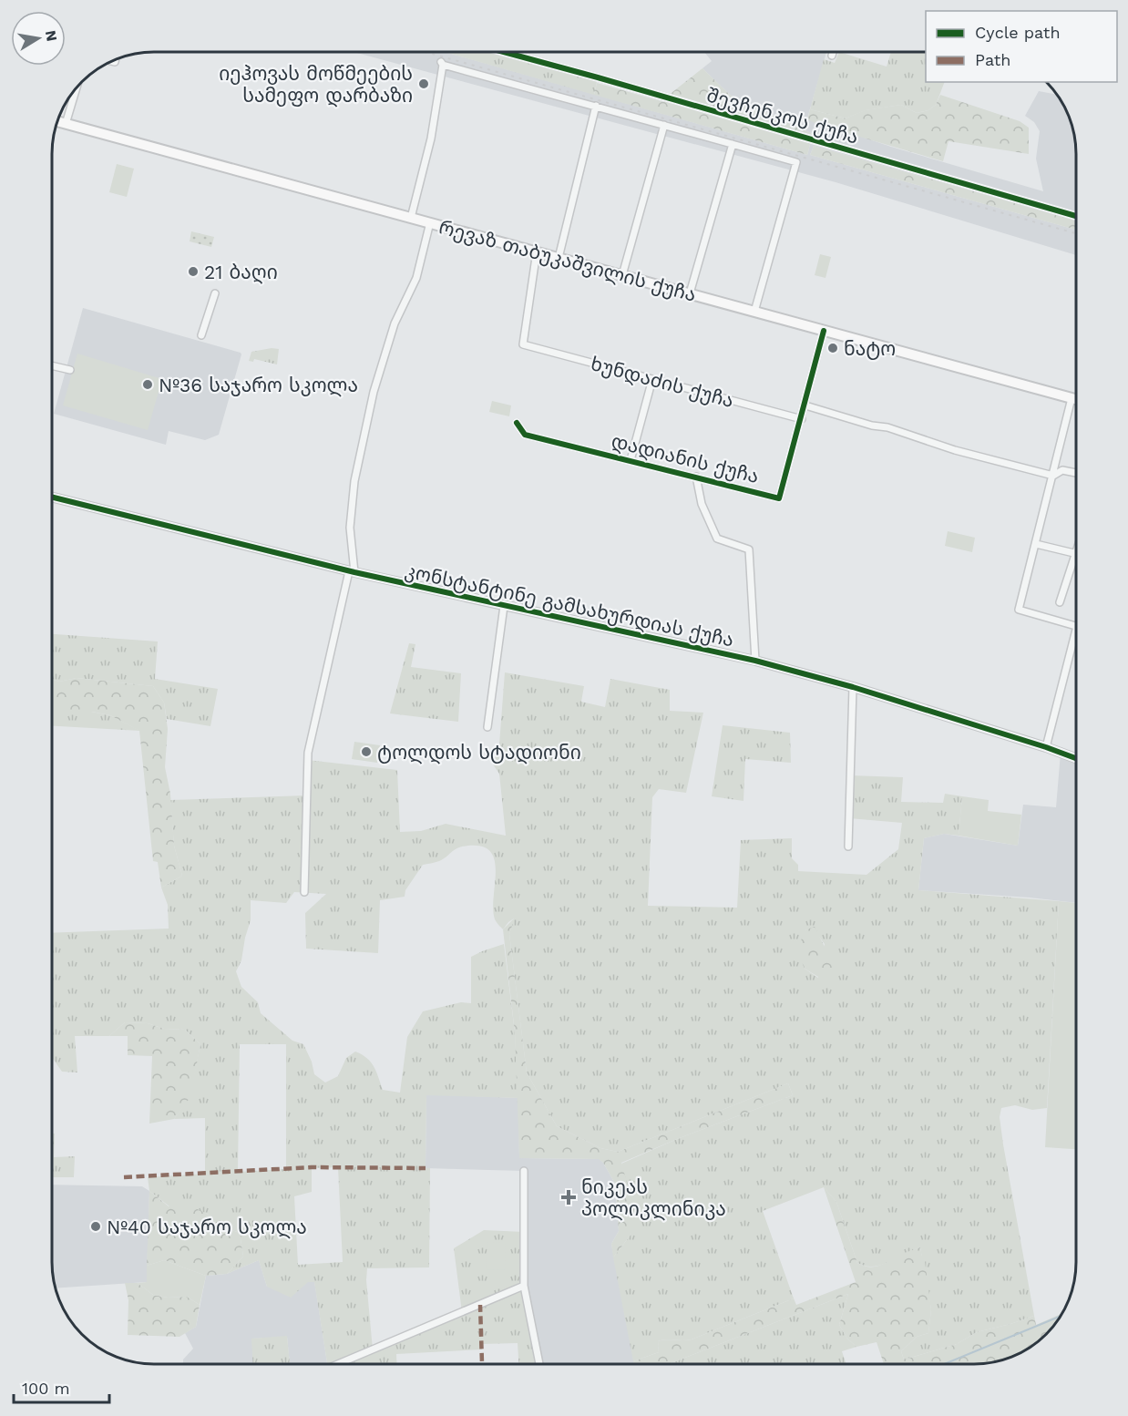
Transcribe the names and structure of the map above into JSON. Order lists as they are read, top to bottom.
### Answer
{
  "streets": {
    "main road": ["რევაზ თაბუკაშვილის ქუჩა"],
    "street": [
      "შევჩენკოს ქუჩა",
      "ხუნდაძის ქუჩა",
      "დადიანის ქუჩა",
      "კონსტანტინე გამსახურდიას ქუჩა"
    ]
  },
  "crossings": [
    ["რევაზ თაბუკაშვილის ქუჩა", "ხუნდაძის ქუჩა"],
    ["რევაზ თაბუკაშვილის ქუჩა", "დადიანის ქუჩა"],
    ["ხუნდაძის ქუჩა", "დადიანის ქუჩა"]
  ],
  "places": {
    "other": [
      "იეჰოვას მოწმეების სამეფო დარბაზი",
      "21 ბაღი",
      "ნატო",
      "№36 საჯარო სკოლა",
      "ტოლდოს სტადიონი",
      "№40 საჯარო სკოლა"
    ],
    "health": ["ნიკეას პოლიკლინიკა"]
  },
  "legend": ["Cycle path", "Path"],
  "scale_bar": "100 m",
  "north": "right"
}
